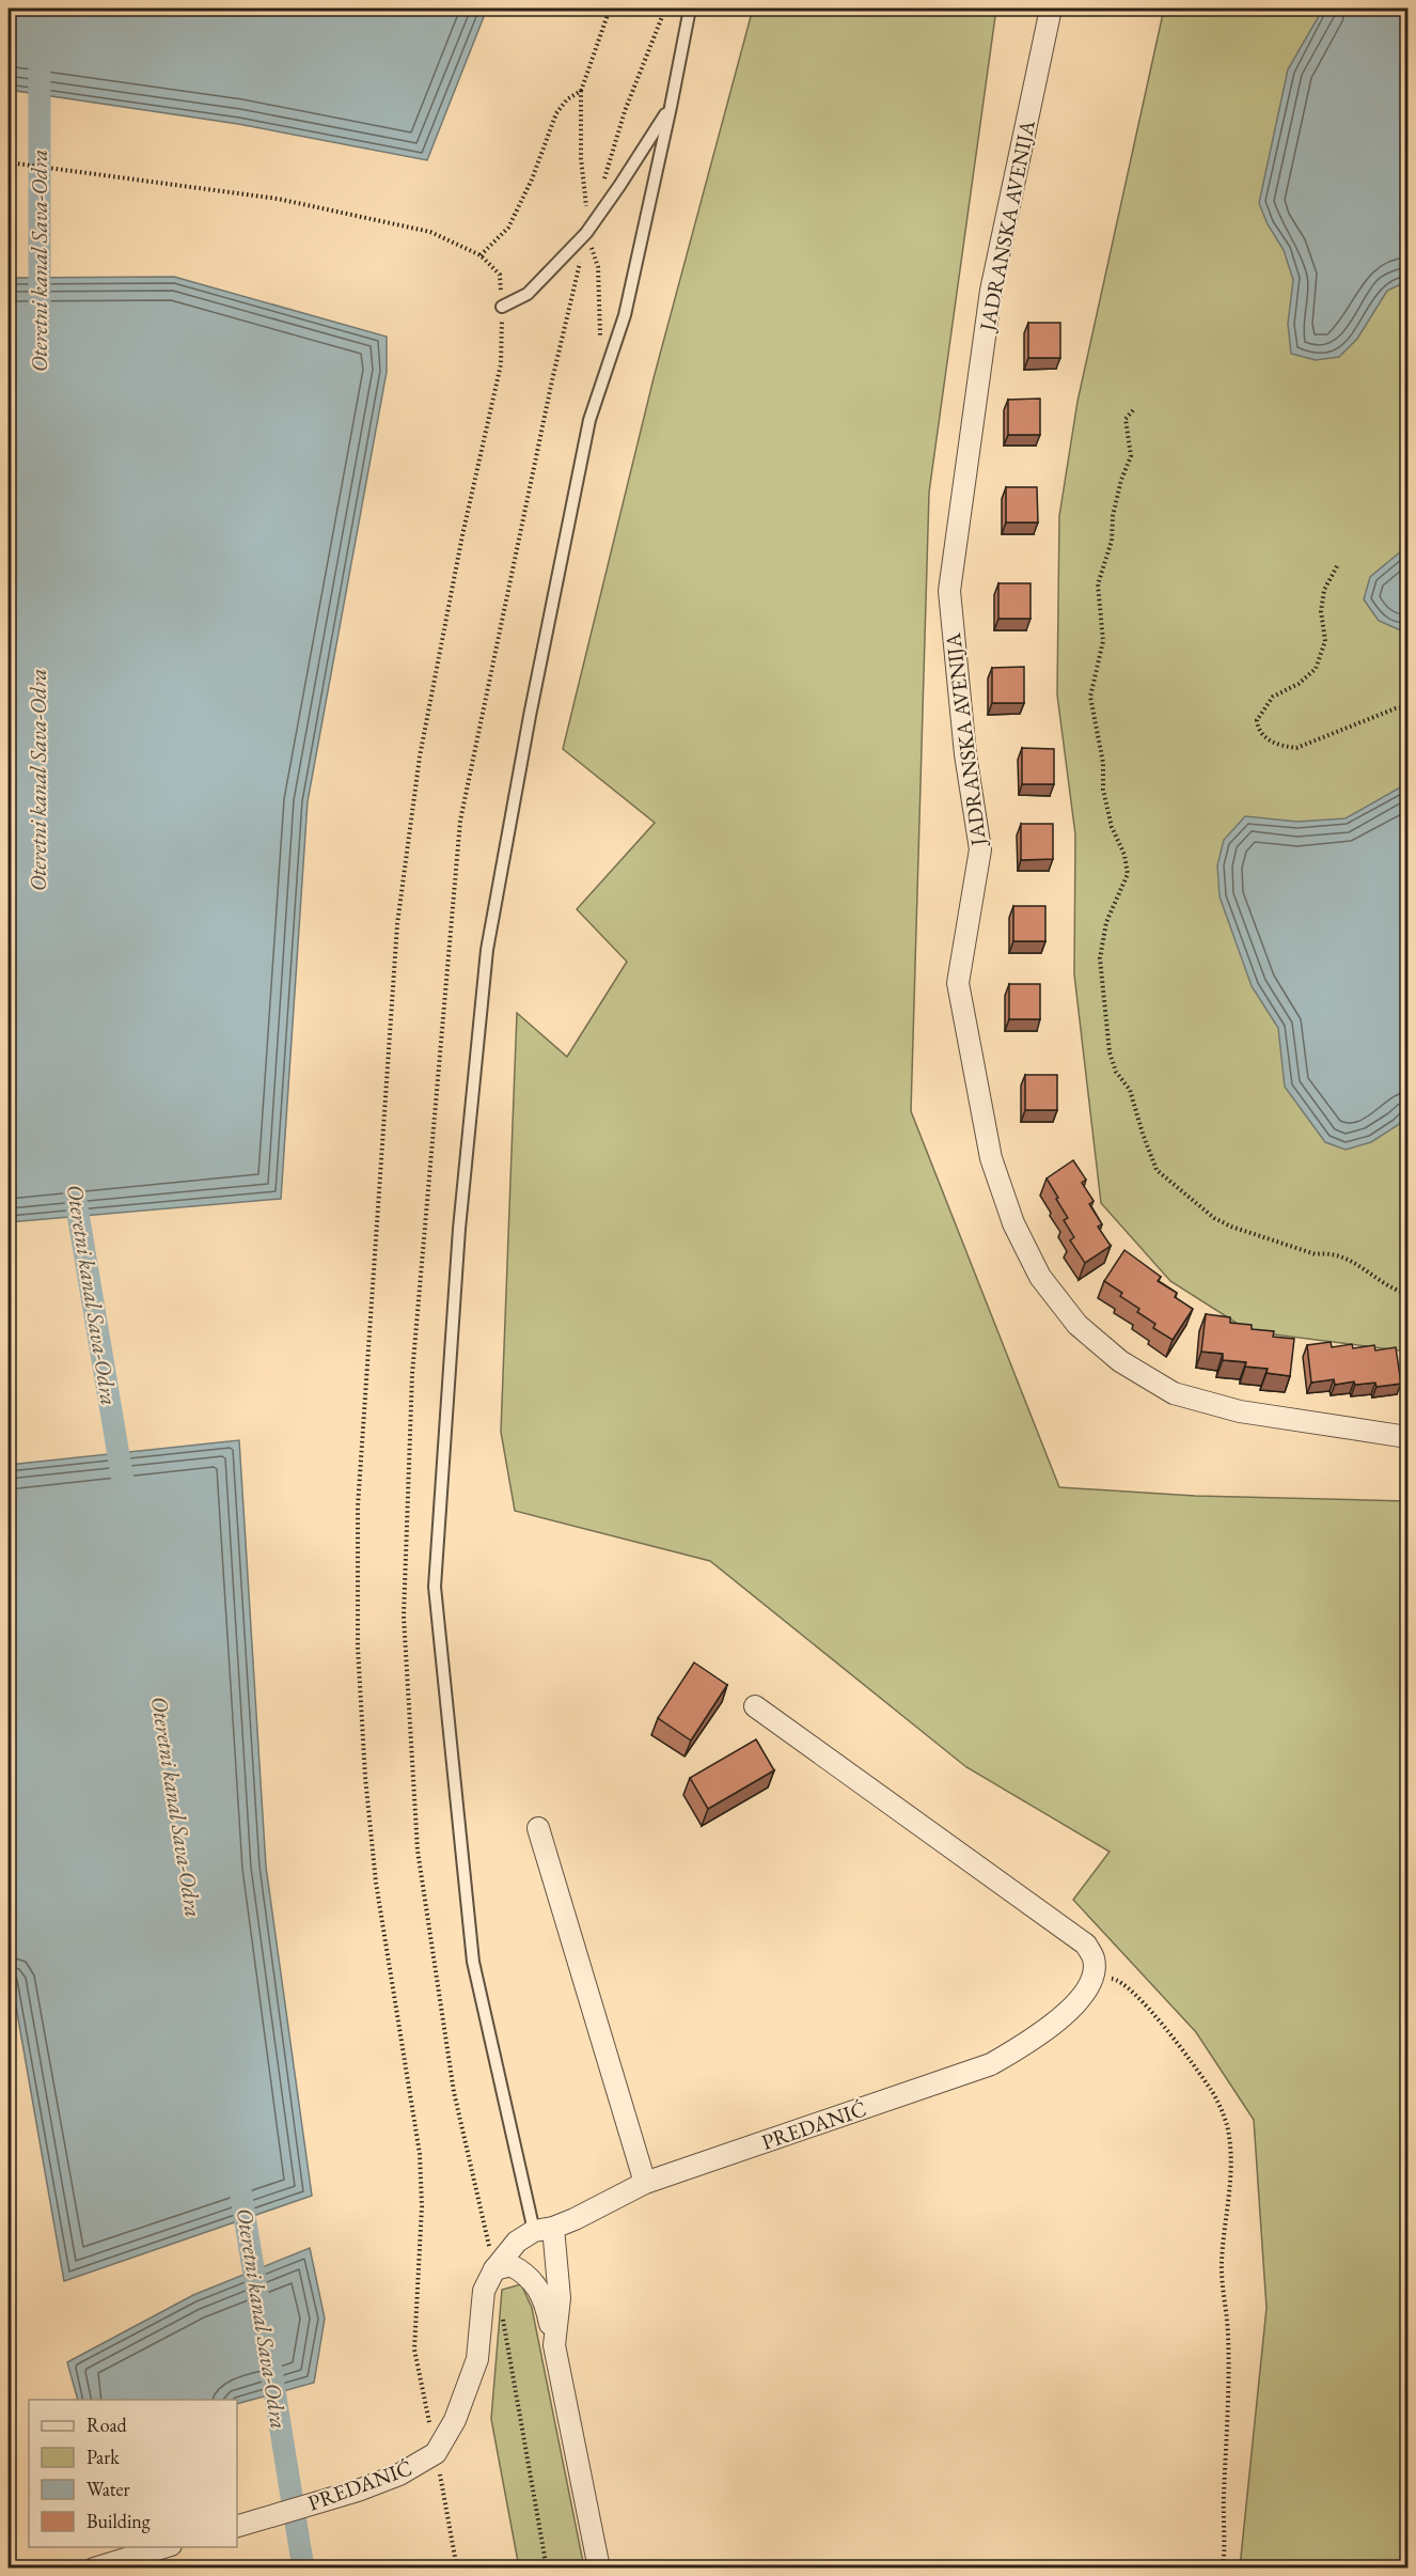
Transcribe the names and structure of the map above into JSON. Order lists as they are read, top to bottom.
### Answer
{
  "streets": {
    "street": ["JADRANSKA AVENIJA", "PREDANIĆ"]
  },
  "water": ["Oteretni kanal Sava-Odra"],
  "legend": [
    "Road",
    "Park",
    "Water",
    "Building"
  ]
}
